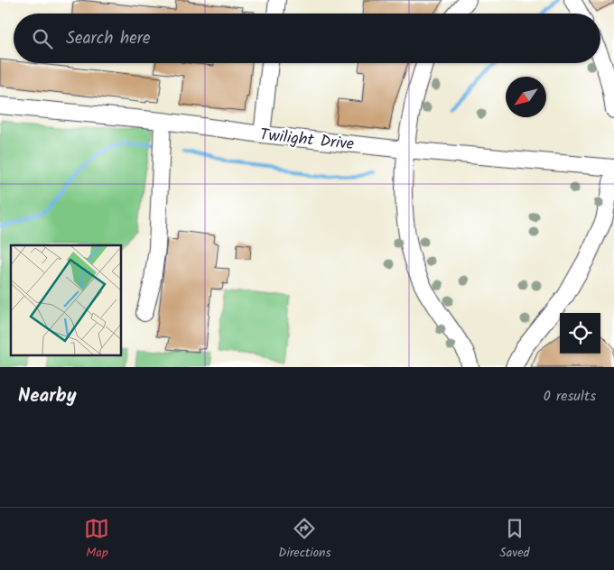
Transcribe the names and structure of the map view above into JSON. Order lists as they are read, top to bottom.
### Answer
{
  "streets": {
    "street": ["Twilight Drive"]
  },
  "north": "bottom left",
  "page": {
    "search": "Search here",
    "heading": ["Nearby", "0 results"],
    "nav": ["Map", "Directions", "Saved"]
  }
}
